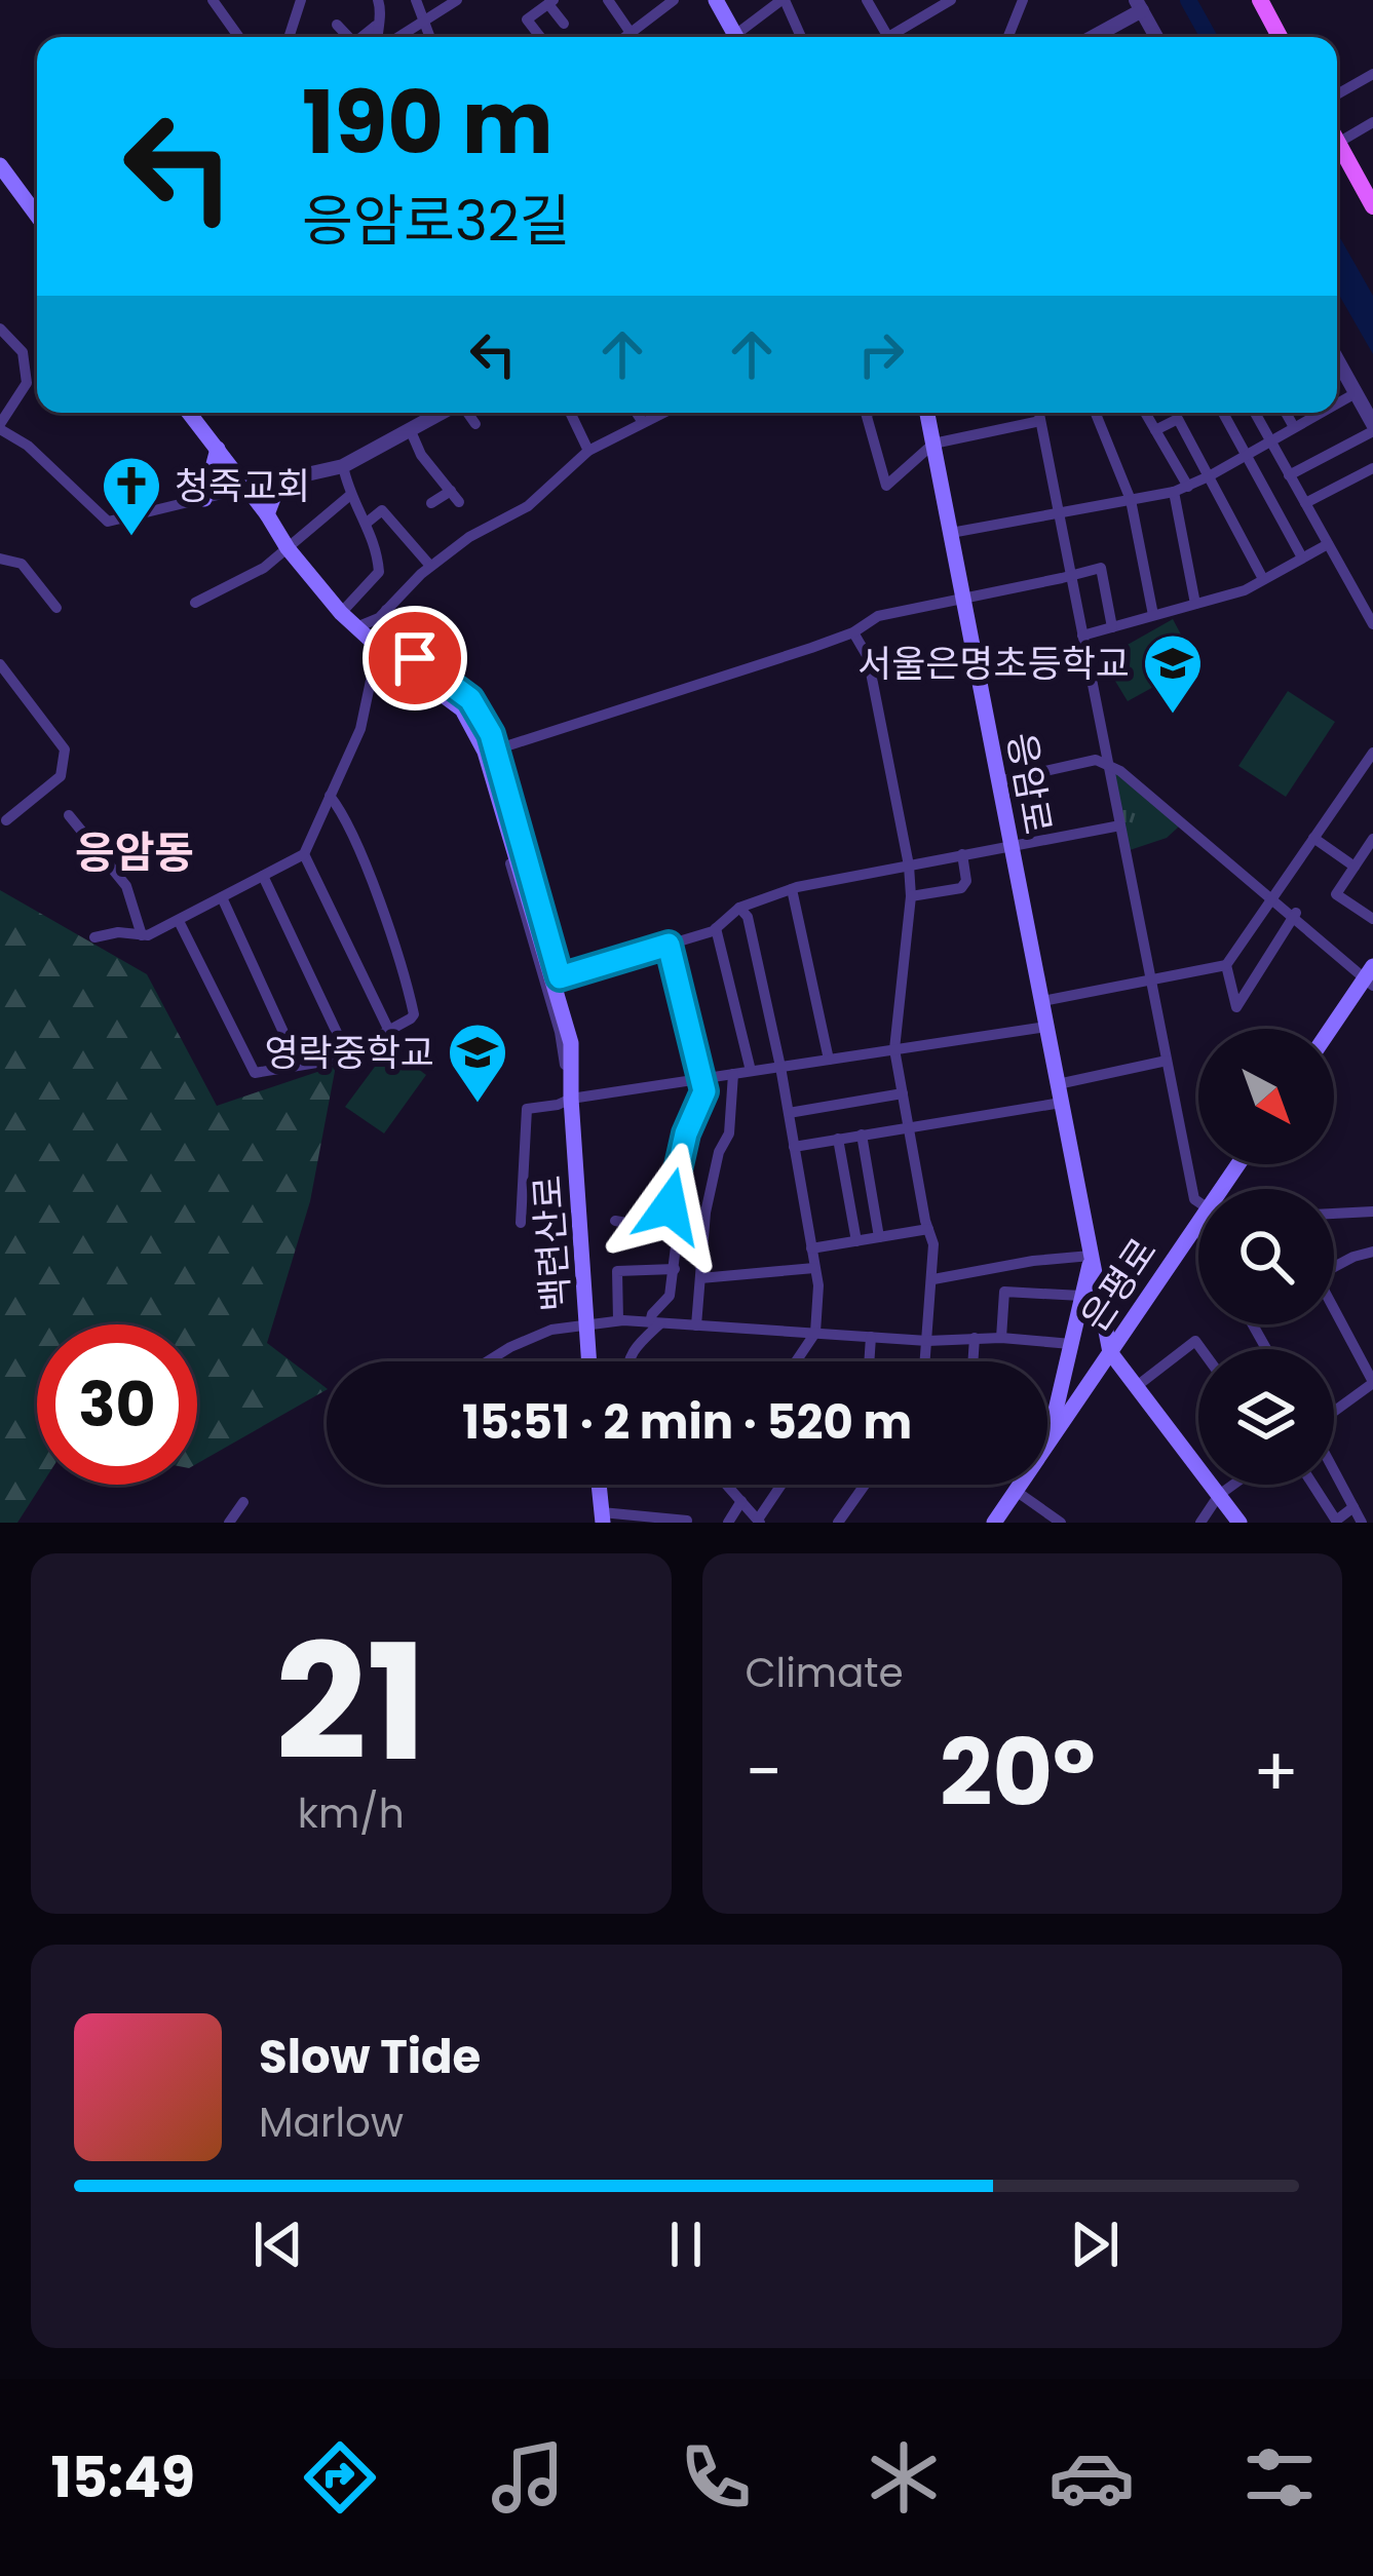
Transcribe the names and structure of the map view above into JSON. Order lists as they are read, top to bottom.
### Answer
{
  "streets": {
    "main road": ["응암로", "백련산로", "은평로"]
  },
  "crossings": [
    ["응암로", "은평로"]
  ],
  "districts": ["응암동"],
  "places": {
    "church": ["청죽교회"],
    "school or university": ["서울은명초등학교", "영락중학교"]
  },
  "north": "bottom right",
  "page": {
    "turn": ["190 m", "응암로32길"],
    "limit": "30",
    "trip": "15:51 · 2 min · 520 m",
    "tile": [
      ["21", "km/h"],
      "Climate"
    ],
    "heat": ["−", "20°", "+"],
    "song": ["Slow Tide", "Marlow"],
    "tabs": "15:49"
  }
}
